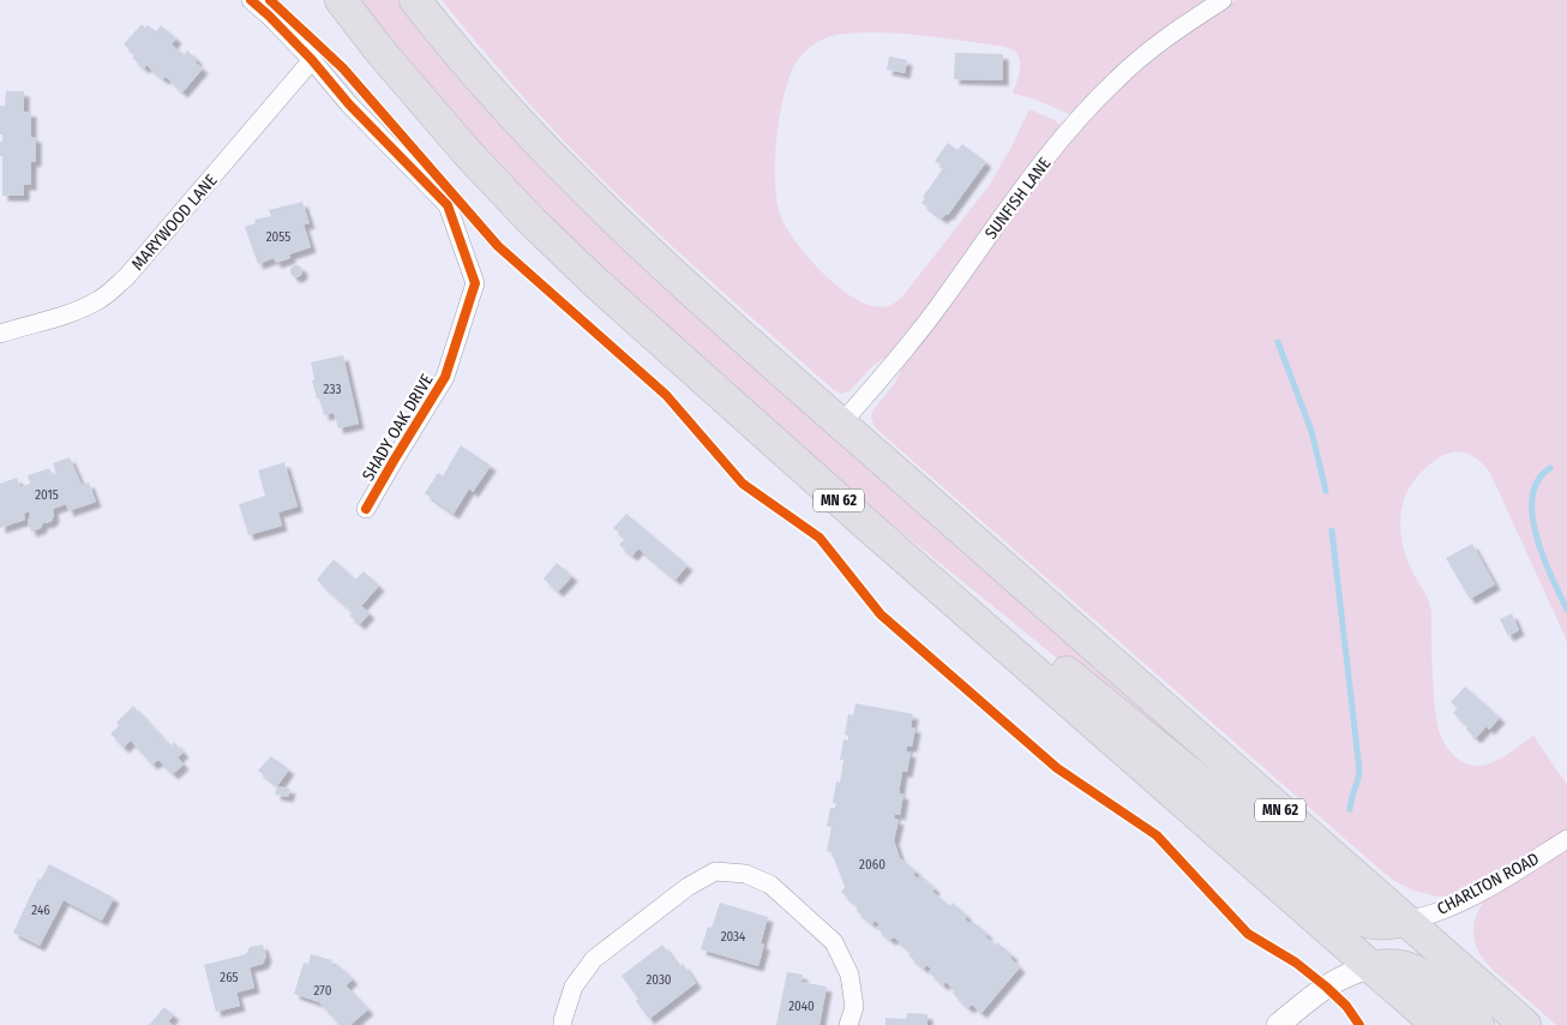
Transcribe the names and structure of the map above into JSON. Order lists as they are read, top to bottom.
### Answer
{
  "streets": {
    "highway": ["MN 62"],
    "street": [
      "SUNFISH LANE",
      "MARYWOOD LANE",
      "SHADY OAK DRIVE",
      "CHARLTON ROAD"
    ]
  },
  "crossings": [
    ["SUNFISH LANE", "MN 62"],
    ["MARYWOOD LANE", "SHADY OAK DRIVE"],
    ["MN 62", "CHARLTON ROAD"]
  ],
  "house_numbers": [
    "2055",
    "233",
    "2015",
    "2060",
    "246",
    "2034",
    "265",
    "2030",
    "270",
    "2040"
  ]
}
